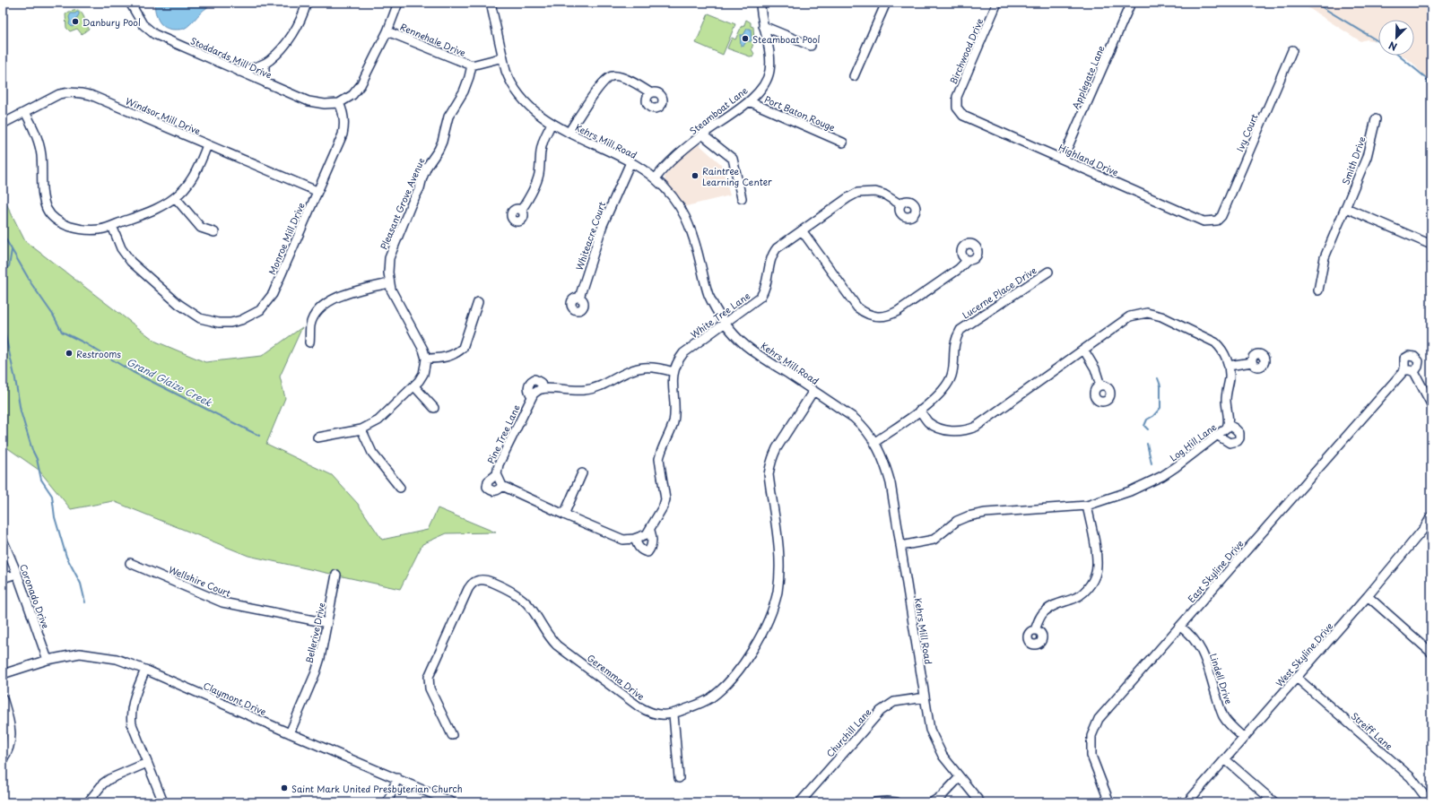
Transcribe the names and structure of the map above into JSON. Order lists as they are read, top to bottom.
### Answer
{
  "streets": {
    "street": [
      "Rennehale Drive",
      "Birchwood Drive",
      "Stoddards Mill Drive",
      "Applegate Lane",
      "Steamboat Lane",
      "Port Baton Rouge",
      "Windsor Mill Drive",
      "Ivy Court",
      "Kehrs Mill Road",
      "Highland Drive",
      "Smith Drive",
      "Pleasant Grove Avenue",
      "Whiteacre Court",
      "Monroe Mill Drive",
      "Lucerne Place Drive",
      "White Tree Lane",
      "Pine Tree Lane",
      "Log Hill Lane",
      "East Skyline Drive",
      "Wellshire Court",
      "Coronado Drive",
      "Bellerive Drive",
      "West Skyline Drive",
      "Geremma Drive",
      "Lindell Drive",
      "Claymont Drive",
      "Streiff Lane",
      "Churchill Lane"
    ]
  },
  "crossings": [
    ["Rennehale Drive", "Pleasant Grove Avenue"],
    ["Birchwood Drive", "Highland Drive"],
    ["Stoddards Mill Drive", "Monroe Mill Drive"],
    ["Applegate Lane", "Highland Drive"],
    ["Steamboat Lane", "Port Baton Rouge"],
    ["Steamboat Lane", "Kehrs Mill Road"],
    ["Windsor Mill Drive", "Monroe Mill Drive"],
    ["Ivy Court", "Highland Drive"],
    ["Kehrs Mill Road", "Whiteacre Court"],
    ["Kehrs Mill Road", "Lucerne Place Drive"],
    ["Kehrs Mill Road", "White Tree Lane"],
    ["Kehrs Mill Road", "Log Hill Lane"],
    ["Kehrs Mill Road", "Geremma Drive"],
    ["Kehrs Mill Road", "Churchill Lane"],
    ["Lucerne Place Drive", "Log Hill Lane"],
    ["East Skyline Drive", "Lindell Drive"],
    ["Wellshire Court", "Bellerive Drive"],
    ["Coronado Drive", "Claymont Drive"],
    ["Bellerive Drive", "Claymont Drive"],
    ["West Skyline Drive", "Lindell Drive"],
    ["West Skyline Drive", "Streiff Lane"]
  ],
  "water": ["Grand Glaize Creek"],
  "places": [
    "Danbury Pool",
    "Steamboat Pool",
    "Raintree Learning Center",
    "Restrooms",
    "Saint Mark United Presbyterian Church"
  ],
  "north": "bottom left"
}
